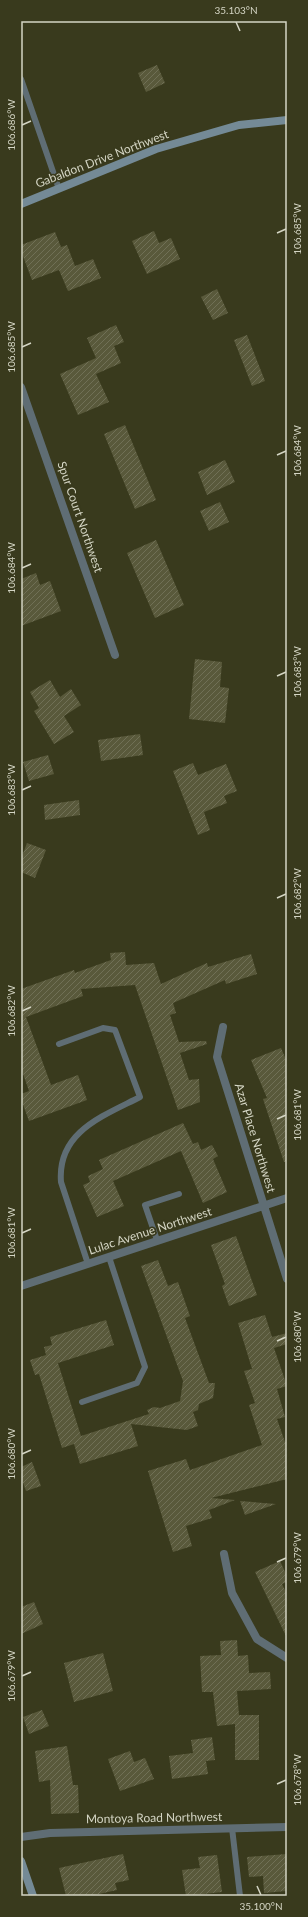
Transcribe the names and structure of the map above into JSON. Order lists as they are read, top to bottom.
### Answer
{
  "streets": {
    "street": [
      "Gabaldon Drive Northwest",
      "Spur Court Northwest",
      "Azar Place Northwest",
      "Lulac Avenue Northwest",
      "Montoya Road Northwest"
    ]
  },
  "crossings": [
    ["Azar Place Northwest", "Lulac Avenue Northwest"]
  ],
  "coordinates": [
    "35.103°N",
    "106.686°W",
    "106.685°W",
    "106.684°W",
    "106.683°W",
    "106.682°W",
    "106.681°W",
    "106.680°W",
    "106.679°W",
    "106.678°W",
    "35.100°N"
  ]
}
